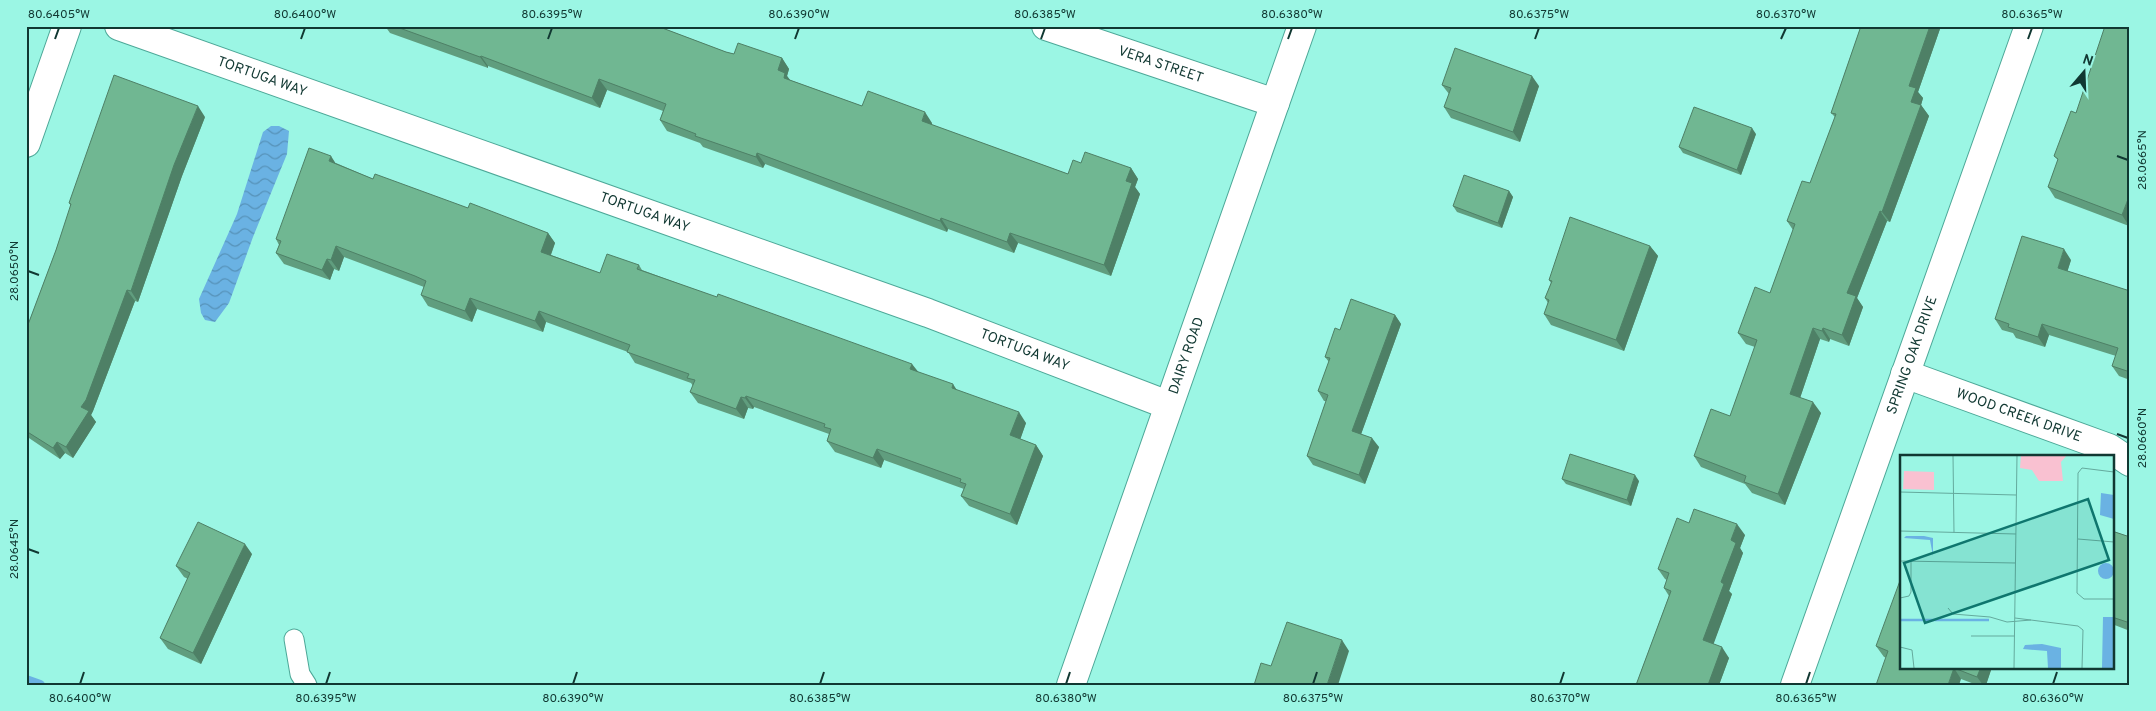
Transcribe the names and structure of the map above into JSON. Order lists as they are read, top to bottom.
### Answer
{
  "streets": {
    "street": [
      "VERA STREET",
      "TORTUGA WAY",
      "DAIRY ROAD",
      "SPRING OAK DRIVE",
      "WOOD CREEK DRIVE"
    ]
  },
  "crossings": [
    ["VERA STREET", "DAIRY ROAD"],
    ["TORTUGA WAY", "DAIRY ROAD"],
    ["SPRING OAK DRIVE", "WOOD CREEK DRIVE"]
  ],
  "north": "top",
  "coordinates": [
    "80.6405°W",
    "80.6400°W",
    "80.6395°W",
    "80.6390°W",
    "80.6385°W",
    "80.6380°W",
    "80.6375°W",
    "80.6370°W",
    "80.6365°W",
    "28.0665°N",
    "28.0650°N",
    "28.0660°N",
    "28.0645°N",
    "80.6360°W"
  ]
}
